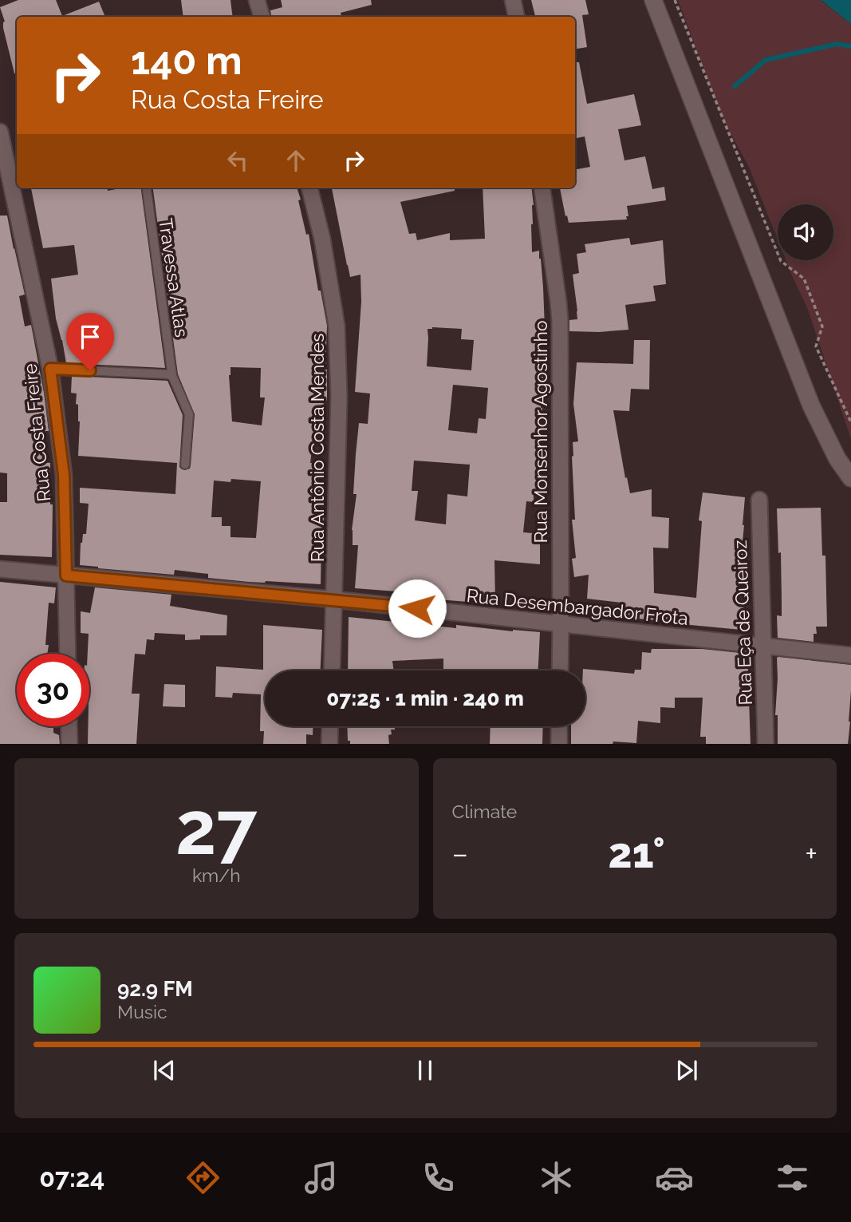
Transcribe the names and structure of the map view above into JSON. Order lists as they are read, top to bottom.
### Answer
{
  "streets": {
    "street": [
      "Rua Monsenhor Agostinho",
      "Rua Costa Freire",
      "Rua Antônio Costa Mendes",
      "Rua Desembargador Frota",
      "Rua Eça de Queiroz"
    ],
    "lane": ["Travessa Atlas"]
  },
  "crossings": [
    ["Rua Monsenhor Agostinho", "Rua Desembargador Frota"],
    ["Rua Costa Freire", "Rua Desembargador Frota"],
    ["Rua Antônio Costa Mendes", "Rua Desembargador Frota"],
    ["Rua Desembargador Frota", "Rua Eça de Queiroz"]
  ],
  "page": {
    "turn": ["140 m", "Rua Costa Freire"],
    "limit": "30",
    "trip": "07:25 · 1 min · 240 m",
    "tile": [
      ["27", "km/h"],
      "Climate"
    ],
    "heat": ["−", "21°", "+"],
    "song": ["92.9 FM", "Music"],
    "tabs": "07:24"
  }
}
